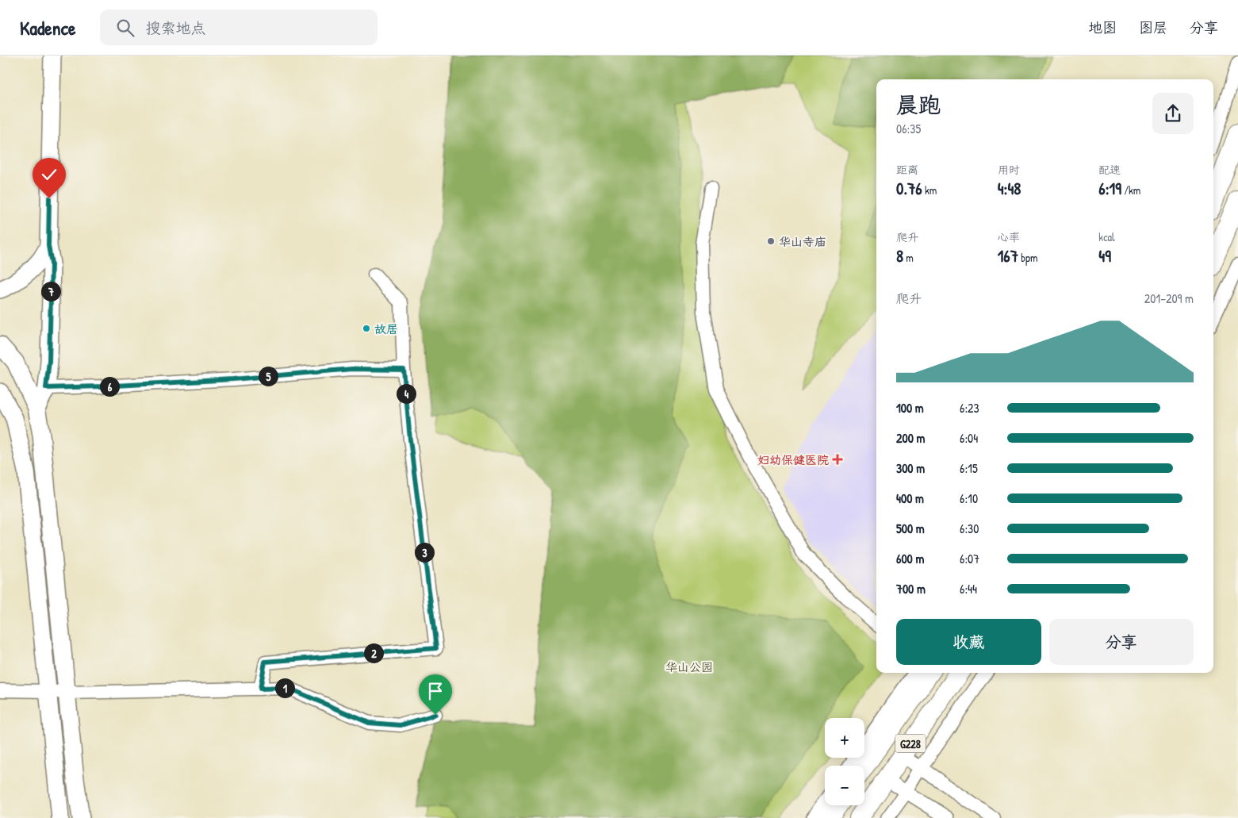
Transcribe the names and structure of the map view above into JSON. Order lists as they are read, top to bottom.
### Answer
{
  "streets": {
    "highway": ["G228"]
  },
  "parks": ["华山公园"],
  "places": {
    "other": ["华山寺庙", "故居"],
    "health": ["妇幼保健医院"]
  },
  "page": {
    "header": "Kadence",
    "search": "搜索地点",
    "nav": ["地图", "图层", "分享"],
    "heading": ["晨跑", "06:35"],
    "stats": [
      ["距离", "0.76 km"],
      ["用时", "4:48"],
      ["配速", "6:19 /km"],
      ["爬升", "8 m"],
      ["心率", "167 bpm"],
      ["kcal", "49"]
    ],
    "pins": [
      "7",
      "5",
      "6",
      "4",
      "3",
      "2",
      "1"
    ],
    "chart": ["爬升", "201–209 m"],
    "list": [
      {
        "name": "100 m",
        "note": "6:23"
      },
      {
        "name": "200 m",
        "note": "6:04"
      },
      {
        "name": "300 m",
        "note": "6:15"
      },
      {
        "name": "400 m",
        "note": "6:10"
      },
      {
        "name": "500 m",
        "note": "6:30"
      },
      {
        "name": "600 m",
        "note": "6:07"
      },
      {
        "name": "700 m",
        "note": "6:44"
      }
    ],
    "buttons": ["收藏", "分享"],
    "map_buttons": ["+", "−"]
  }
}
